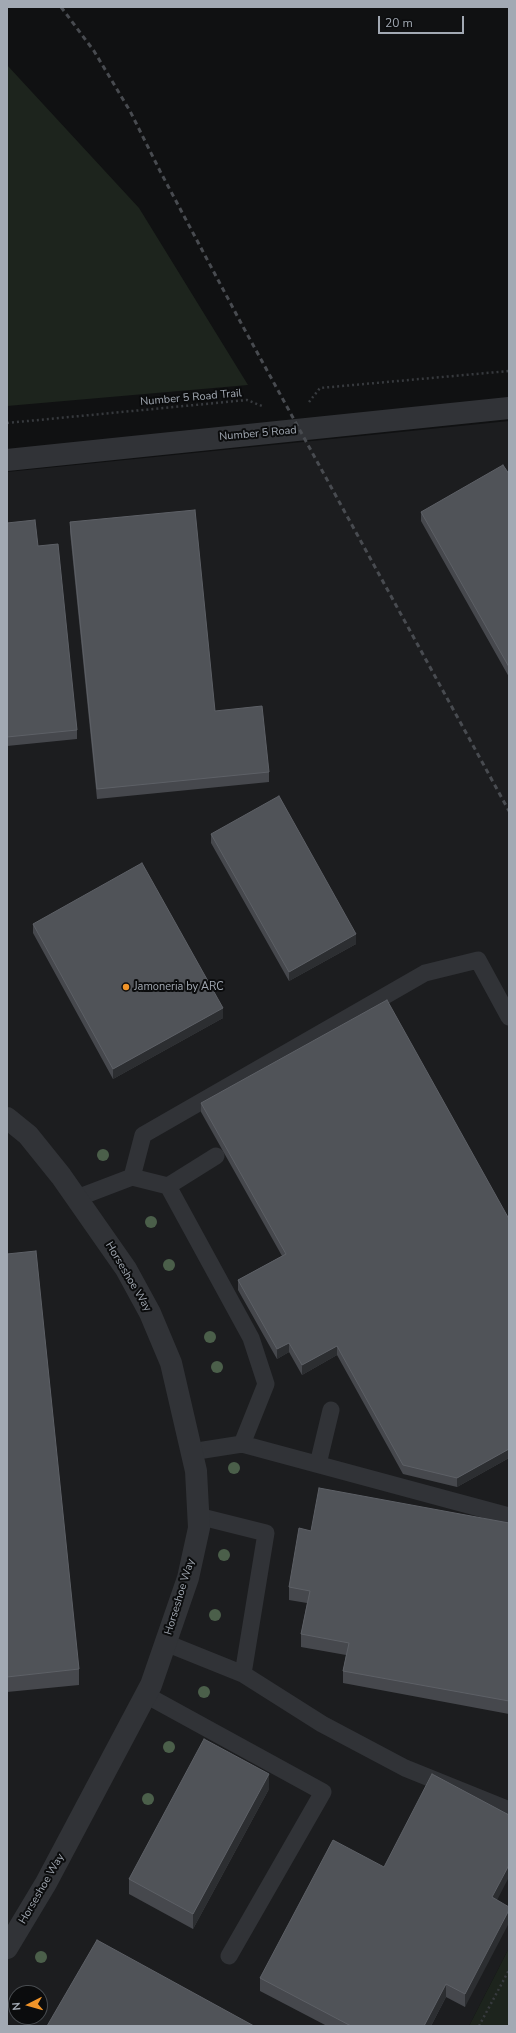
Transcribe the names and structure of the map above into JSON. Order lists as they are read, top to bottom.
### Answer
{
  "streets": {
    "street": ["Number 5 Road", "Horseshoe Way"],
    "path": ["Number 5 Road Trail"]
  },
  "places": ["Jamoneria by ARC"],
  "scale_bar": "20 m",
  "north": "left"
}
